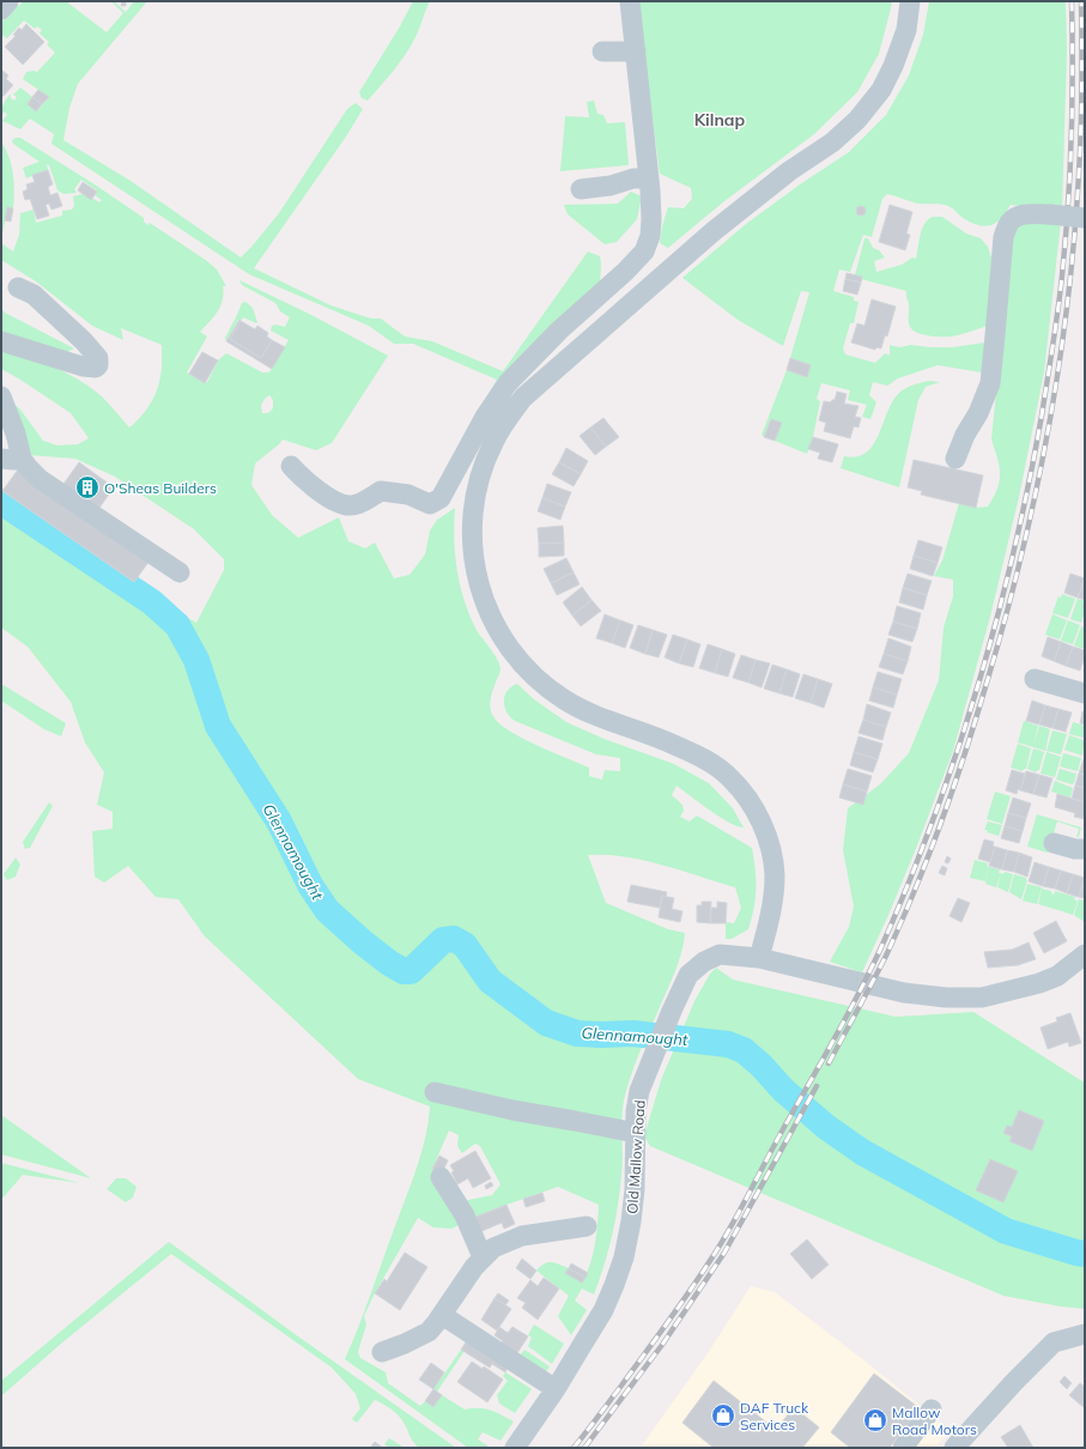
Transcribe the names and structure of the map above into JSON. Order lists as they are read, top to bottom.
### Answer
{
  "streets": {
    "street": ["Old Mallow Road"]
  },
  "districts": ["Kilnap"],
  "water": ["Glennamought"],
  "places": {
    "building": ["O'Sheas Builders"],
    "shop": ["DAF Truck Services", "Mallow Road Motors"]
  }
}
